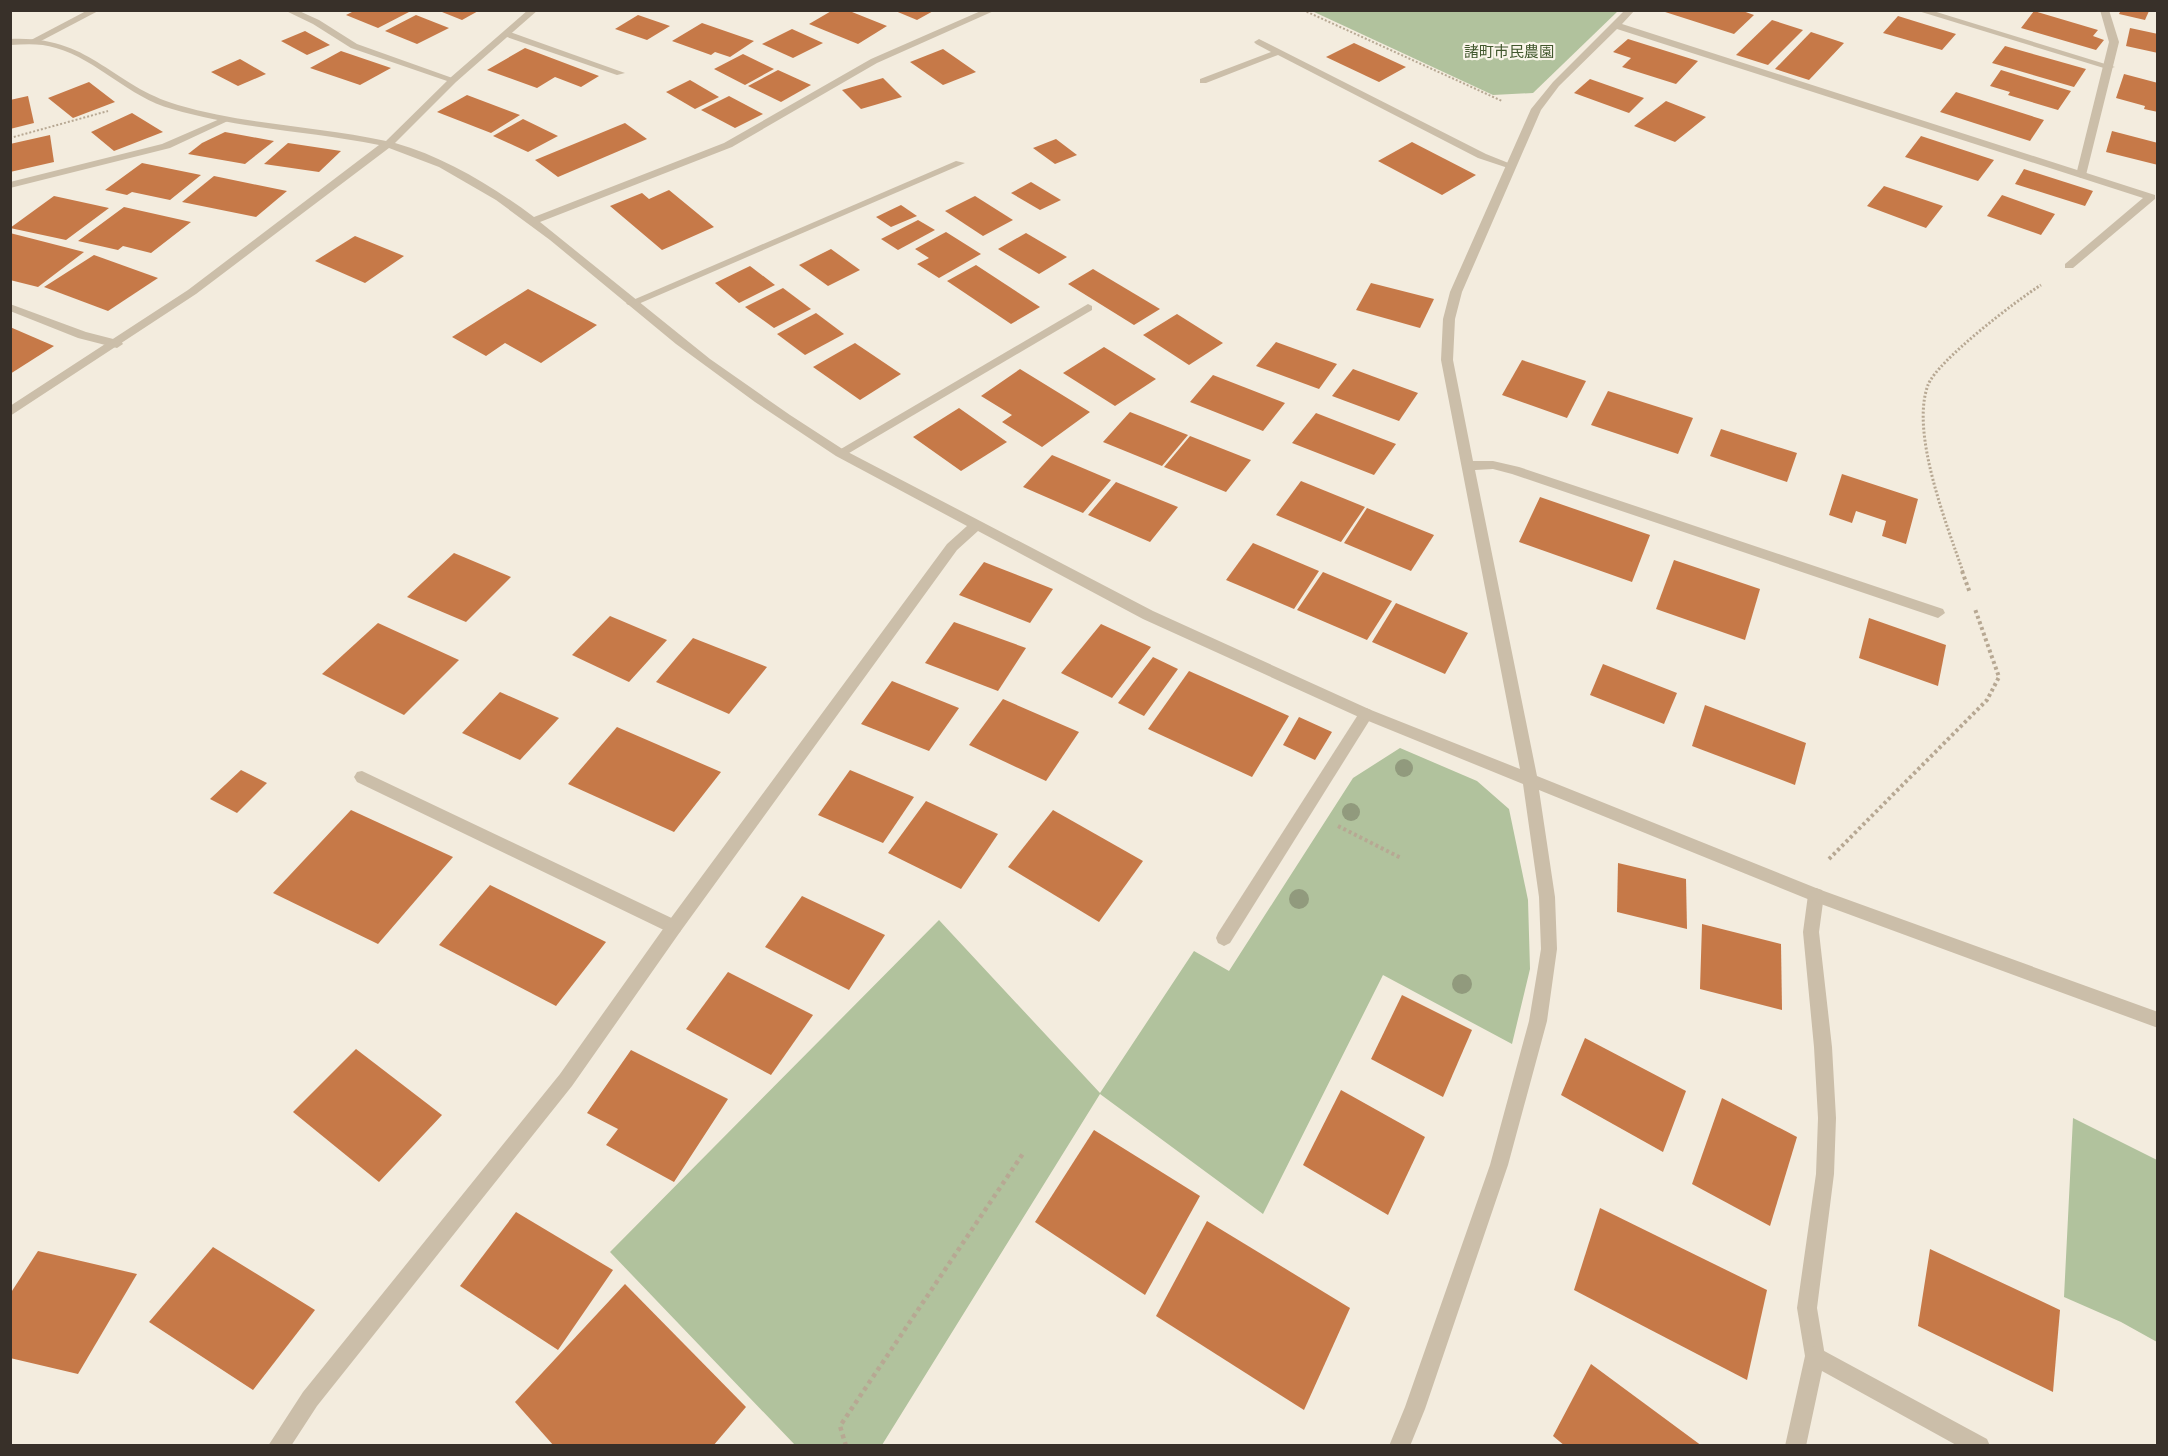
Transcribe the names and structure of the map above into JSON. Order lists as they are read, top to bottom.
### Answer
{
  "parks": ["諸町市民農園"]
}
